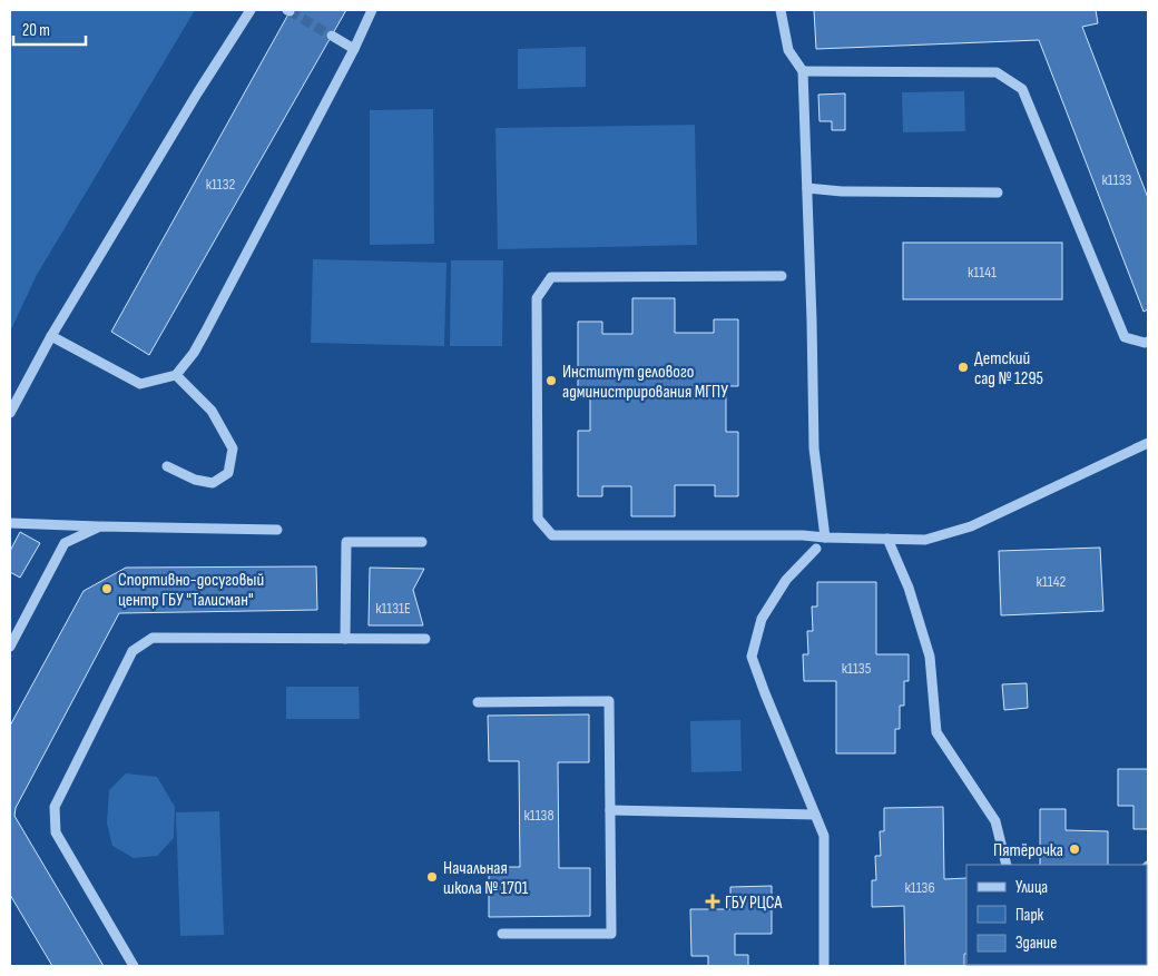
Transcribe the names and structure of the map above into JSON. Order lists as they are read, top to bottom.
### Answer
{
  "places": {
    "other": [
      "Детский сад № 1295",
      "Институт делового администрирования МГПУ",
      "Спортивно-досуговый центр ГБУ \"Талисман\"",
      "Пятёрочка",
      "Начальная школа № 1701"
    ],
    "health": ["ГБУ РЦСА"]
  },
  "house_numbers": [
    "к1133",
    "к1132",
    "к1141",
    "к1142",
    "к1131Е",
    "к1135",
    "к1138",
    "к1136"
  ],
  "legend": ["Улица", "Парк", "Здание"],
  "scale_bar": "20 m"
}
